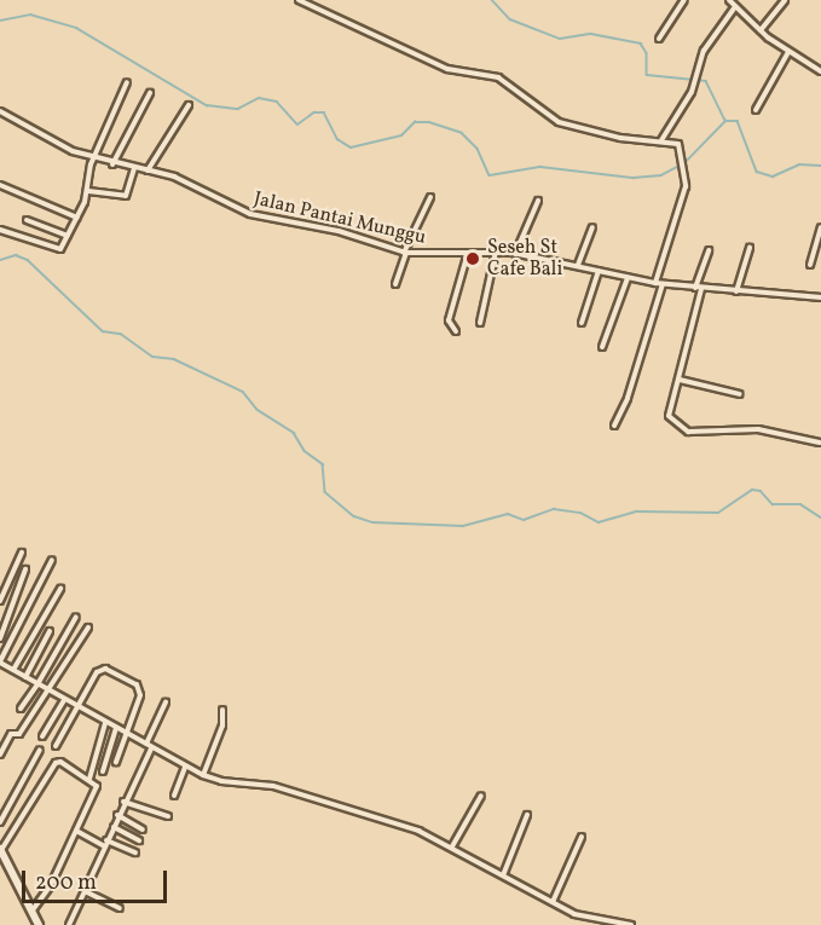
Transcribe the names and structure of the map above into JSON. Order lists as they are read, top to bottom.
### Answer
{
  "streets": {
    "street": ["Jalan Pantai Munggu"]
  },
  "places": ["Seseh St Cafe Bali"],
  "scale_bar": "200 m"
}
